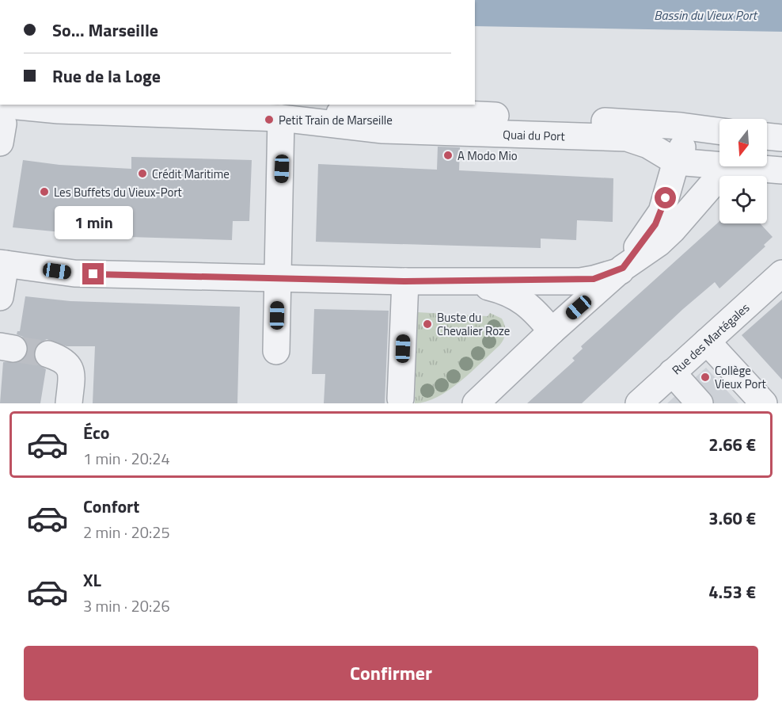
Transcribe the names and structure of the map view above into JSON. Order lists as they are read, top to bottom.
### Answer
{
  "streets": {
    "street": ["Quai du Port", "Rue des Martégales"]
  },
  "water": ["Bassin du Vieux Port"],
  "places": [
    "Petit Train de Marseille",
    "A Modo Mio",
    "Crédit Maritime",
    "Les Buffets du Vieux-Port",
    "Buste du Chevalier Roze",
    "Collège Vieux Port"
  ],
  "north": "bottom",
  "page": {
    "banner": ["So... Marseille", "Rue de la Loge"],
    "bubble": "1 min",
    "list": [
      {
        "name": "Éco",
        "note": "1 min · 20:24",
        "value": "2.66 €"
      },
      {
        "name": "Confort",
        "note": "2 min · 20:25",
        "value": "3.60 €"
      },
      {
        "name": "XL",
        "note": "3 min · 20:26",
        "value": "4.53 €"
      }
    ],
    "buttons": "Confirmer"
  }
}
